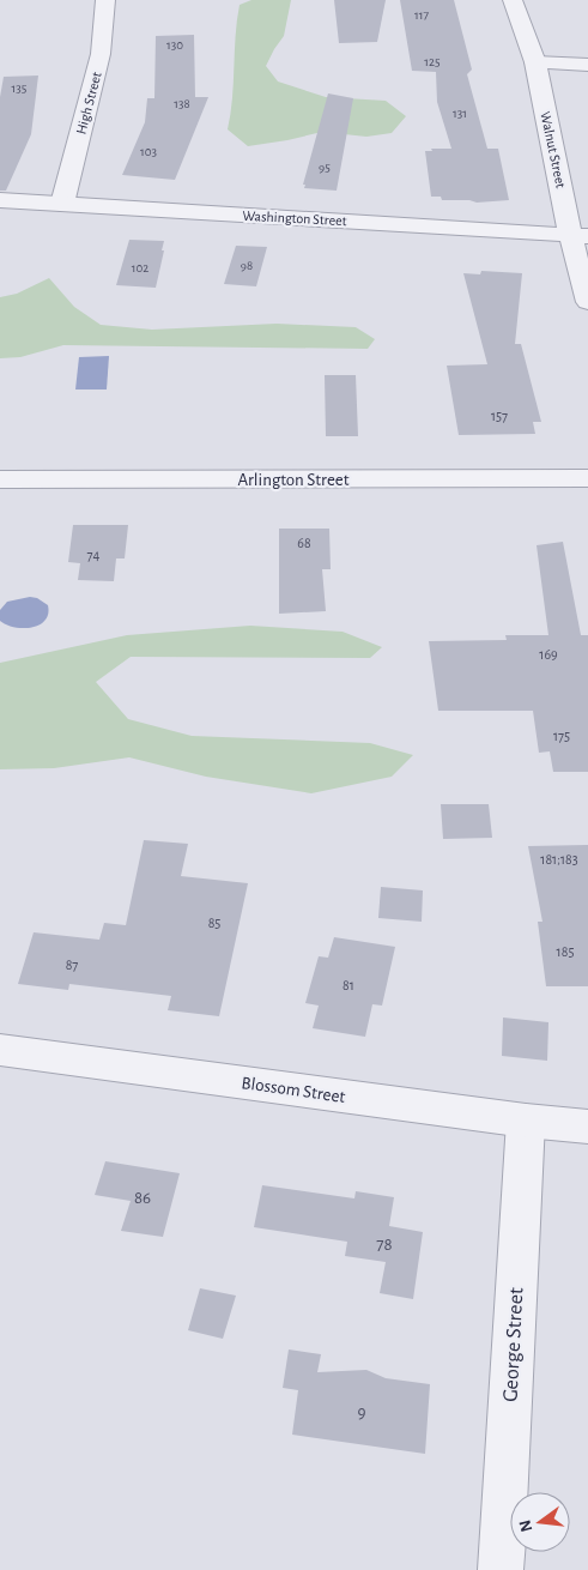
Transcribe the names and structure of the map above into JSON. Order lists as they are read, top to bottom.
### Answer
{
  "streets": {
    "street": [
      "High Street",
      "Walnut Street",
      "Washington Street",
      "Arlington Street",
      "Blossom Street",
      "George Street"
    ]
  },
  "crossings": [
    ["High Street", "Washington Street"],
    ["Walnut Street", "Washington Street"],
    ["Blossom Street", "George Street"]
  ],
  "house_numbers": [
    "117",
    "130",
    "125",
    "135",
    "138",
    "131",
    "103",
    "95",
    "98",
    "102",
    "157",
    "68",
    "74",
    "169",
    "175",
    "181;183",
    "85",
    "185",
    "87",
    "81",
    "86",
    "78",
    "9"
  ],
  "north": "left"
}
